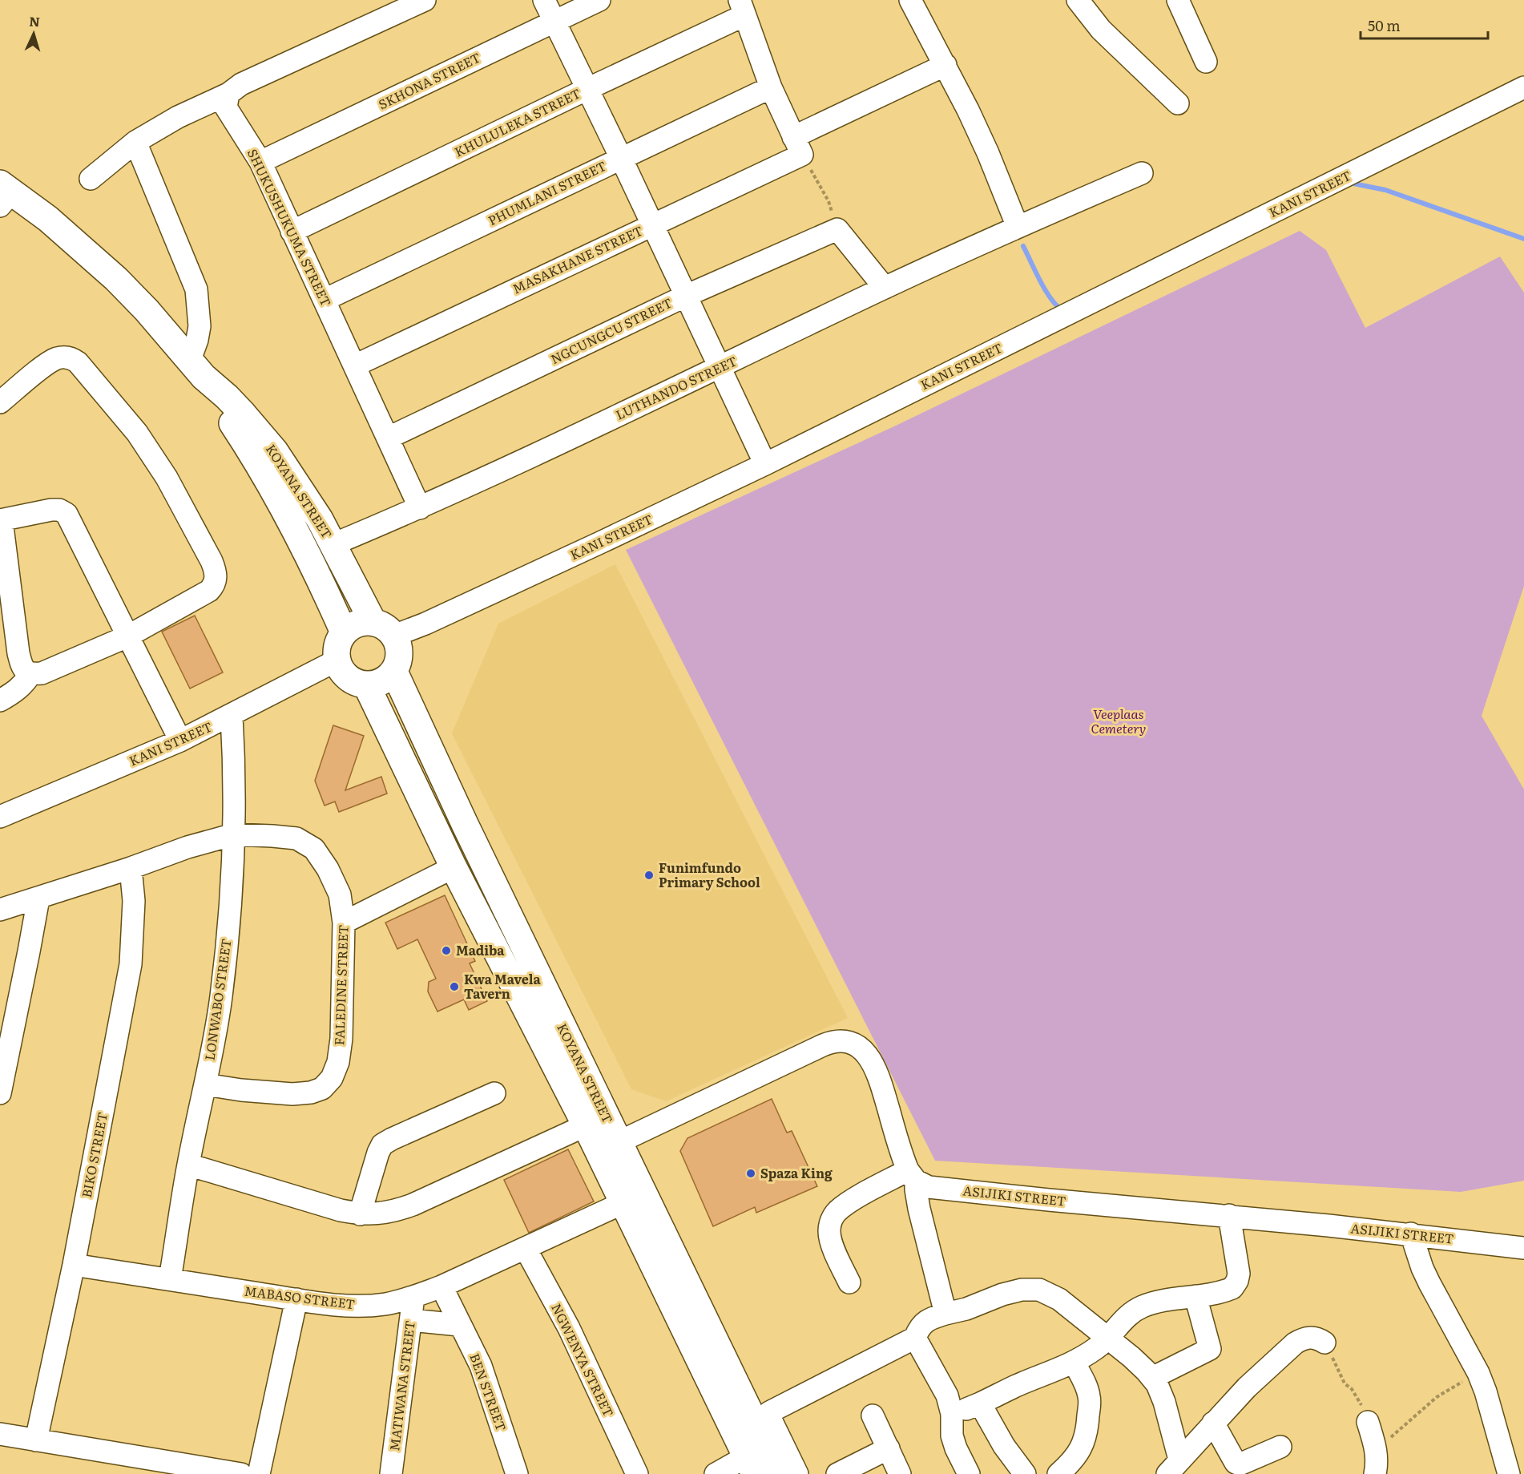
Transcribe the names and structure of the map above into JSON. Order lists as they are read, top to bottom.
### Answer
{
  "streets": {
    "main road": ["KOYANA STREET"],
    "street": [
      "SKHONA STREET",
      "KHULULEKA STREET",
      "PHUMLANI STREET",
      "KANI STREET",
      "SHUKUSHUKUMA STREET",
      "MASAKHANE STREET",
      "NGCUNGCU STREET",
      "LUTHANDO STREET",
      "FALEDINE STREET",
      "LONWABO STREET",
      "BIKO STREET",
      "ASIJIKI STREET",
      "MABASO STREET",
      "NGWENYA STREET",
      "MATIWANA STREET",
      "BEN STREET"
    ]
  },
  "crossings": [
    ["SKHONA STREET", "SHUKUSHUKUMA STREET"],
    ["KHULULEKA STREET", "SHUKUSHUKUMA STREET"],
    ["PHUMLANI STREET", "SHUKUSHUKUMA STREET"],
    ["KANI STREET", "KOYANA STREET"],
    ["KANI STREET", "LONWABO STREET"],
    ["SHUKUSHUKUMA STREET", "MASAKHANE STREET"],
    ["SHUKUSHUKUMA STREET", "NGCUNGCU STREET"],
    ["SHUKUSHUKUMA STREET", "LUTHANDO STREET"],
    ["LUTHANDO STREET", "KOYANA STREET"],
    ["KOYANA STREET", "MABASO STREET"],
    ["FALEDINE STREET", "LONWABO STREET"],
    ["FALEDINE STREET", "BIKO STREET"],
    ["LONWABO STREET", "MABASO STREET"],
    ["BIKO STREET", "MABASO STREET"],
    ["MABASO STREET", "NGWENYA STREET"],
    ["MABASO STREET", "MATIWANA STREET"],
    ["MABASO STREET", "BEN STREET"]
  ],
  "parks": ["Veeplaas Cemetery"],
  "places": [
    "Funimfundo Primary School",
    "Madiba",
    "Kwa Mavela Tavern",
    "Spaza King"
  ],
  "scale_bar": "50 m",
  "north": "top"
}
